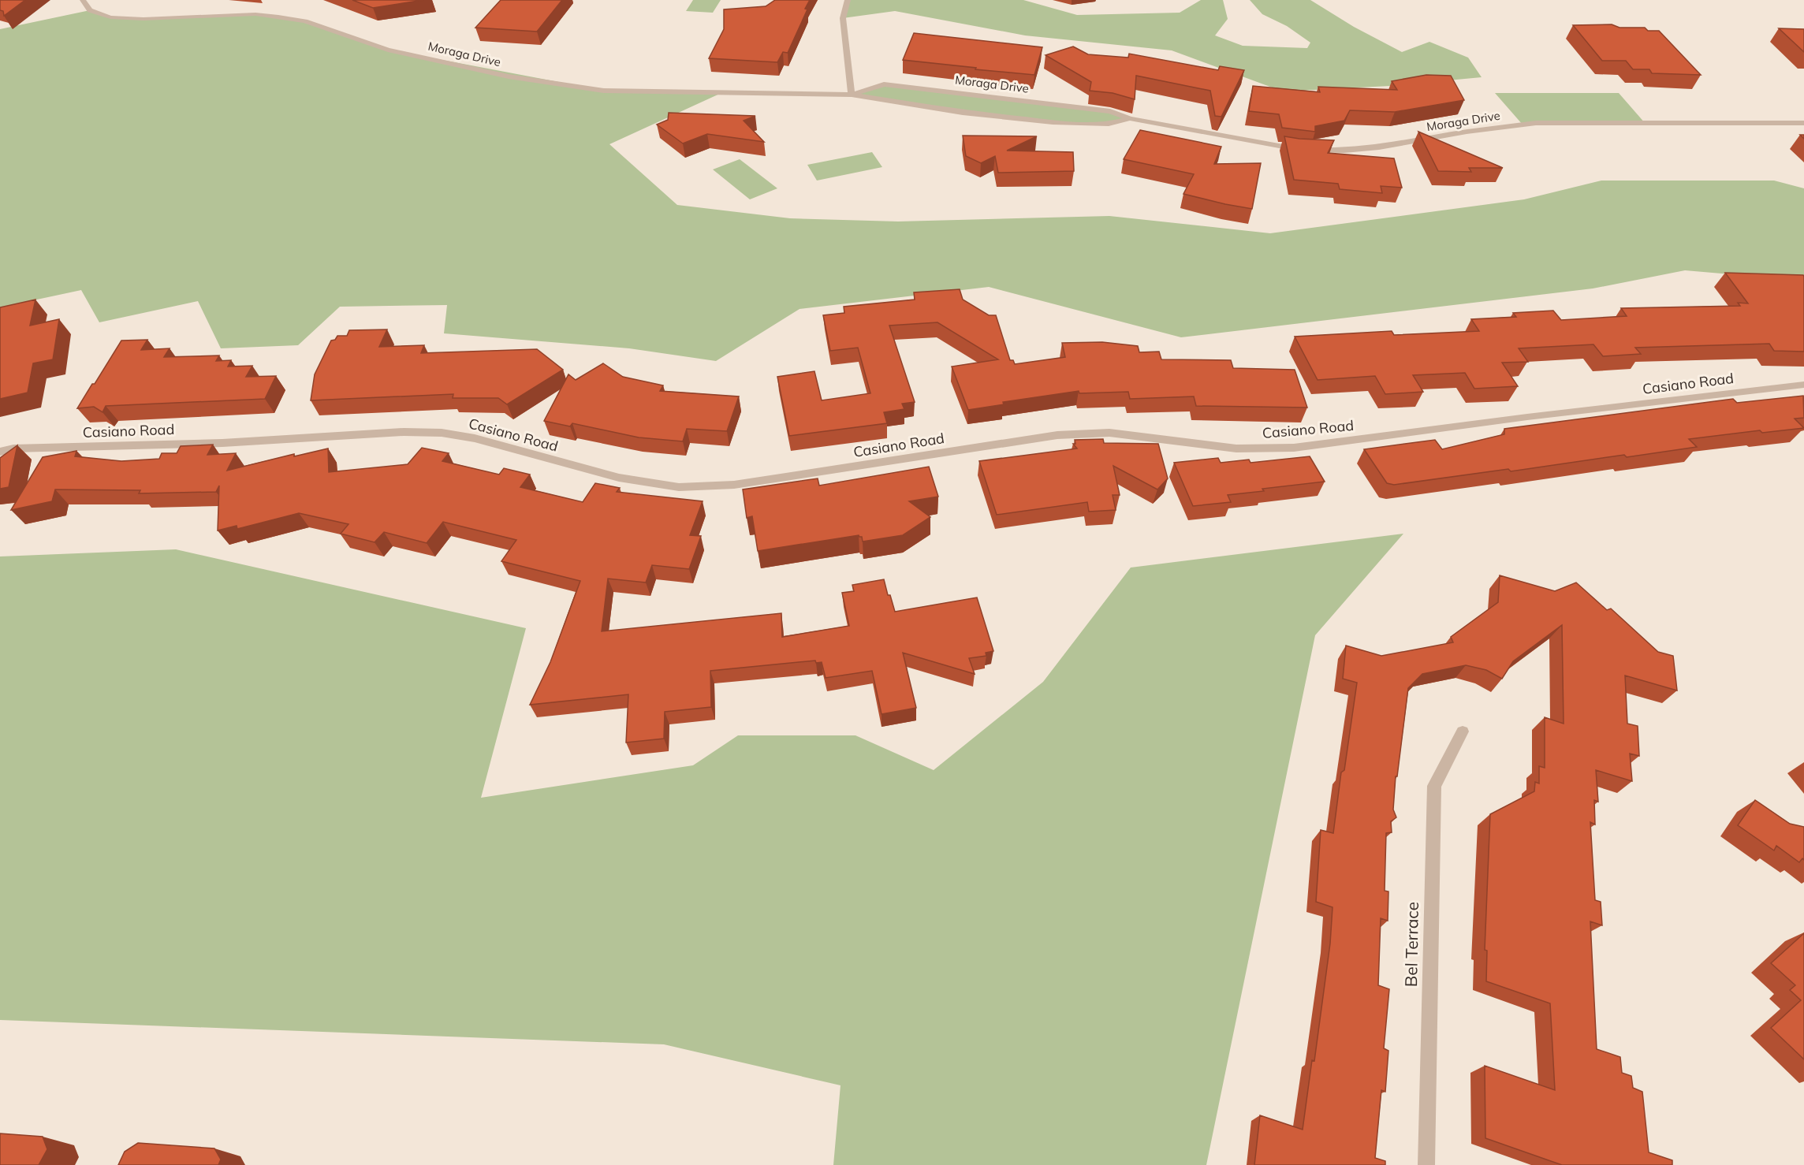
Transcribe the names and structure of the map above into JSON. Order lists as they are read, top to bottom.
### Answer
{
  "streets": {
    "street": ["Moraga Drive", "Casiano Road", "Bel Terrace"]
  }
}
